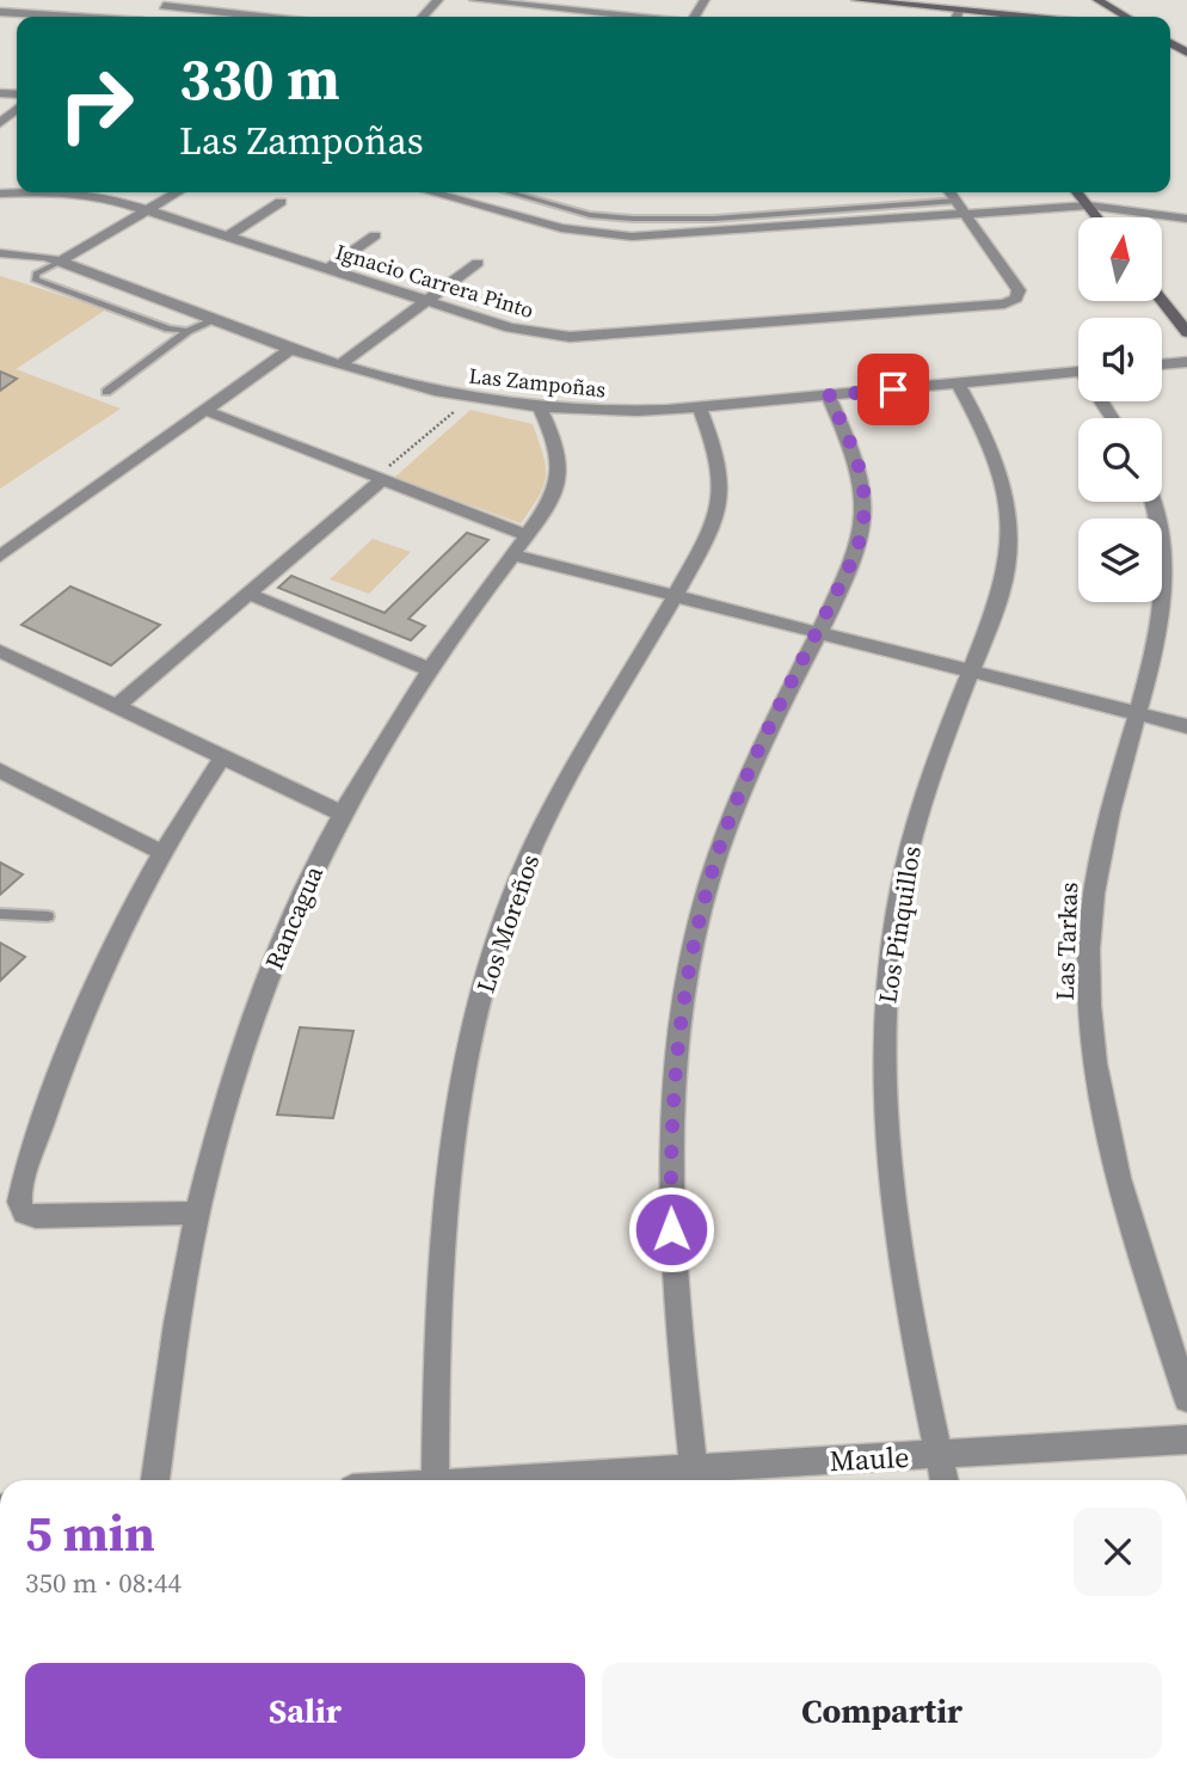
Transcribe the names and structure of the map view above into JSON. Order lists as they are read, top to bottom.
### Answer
{
  "streets": {
    "street": [
      "Ignacio Carrera Pinto",
      "Las Zampoñas",
      "Rancagua",
      "Los Moreños",
      "Los Pinquillos",
      "Las Tarkas",
      "Maule"
    ]
  },
  "crossings": [
    ["Las Zampoñas", "Rancagua"],
    ["Las Zampoñas", "Los Moreños"],
    ["Las Zampoñas", "Los Pinquillos"],
    ["Los Pinquillos", "Maule"]
  ],
  "north": "top",
  "page": {
    "turn": ["330 m", "Las Zampoñas"],
    "heading": ["5 min", "350 m · 08:44"],
    "buttons": ["Salir", "Compartir"]
  }
}
